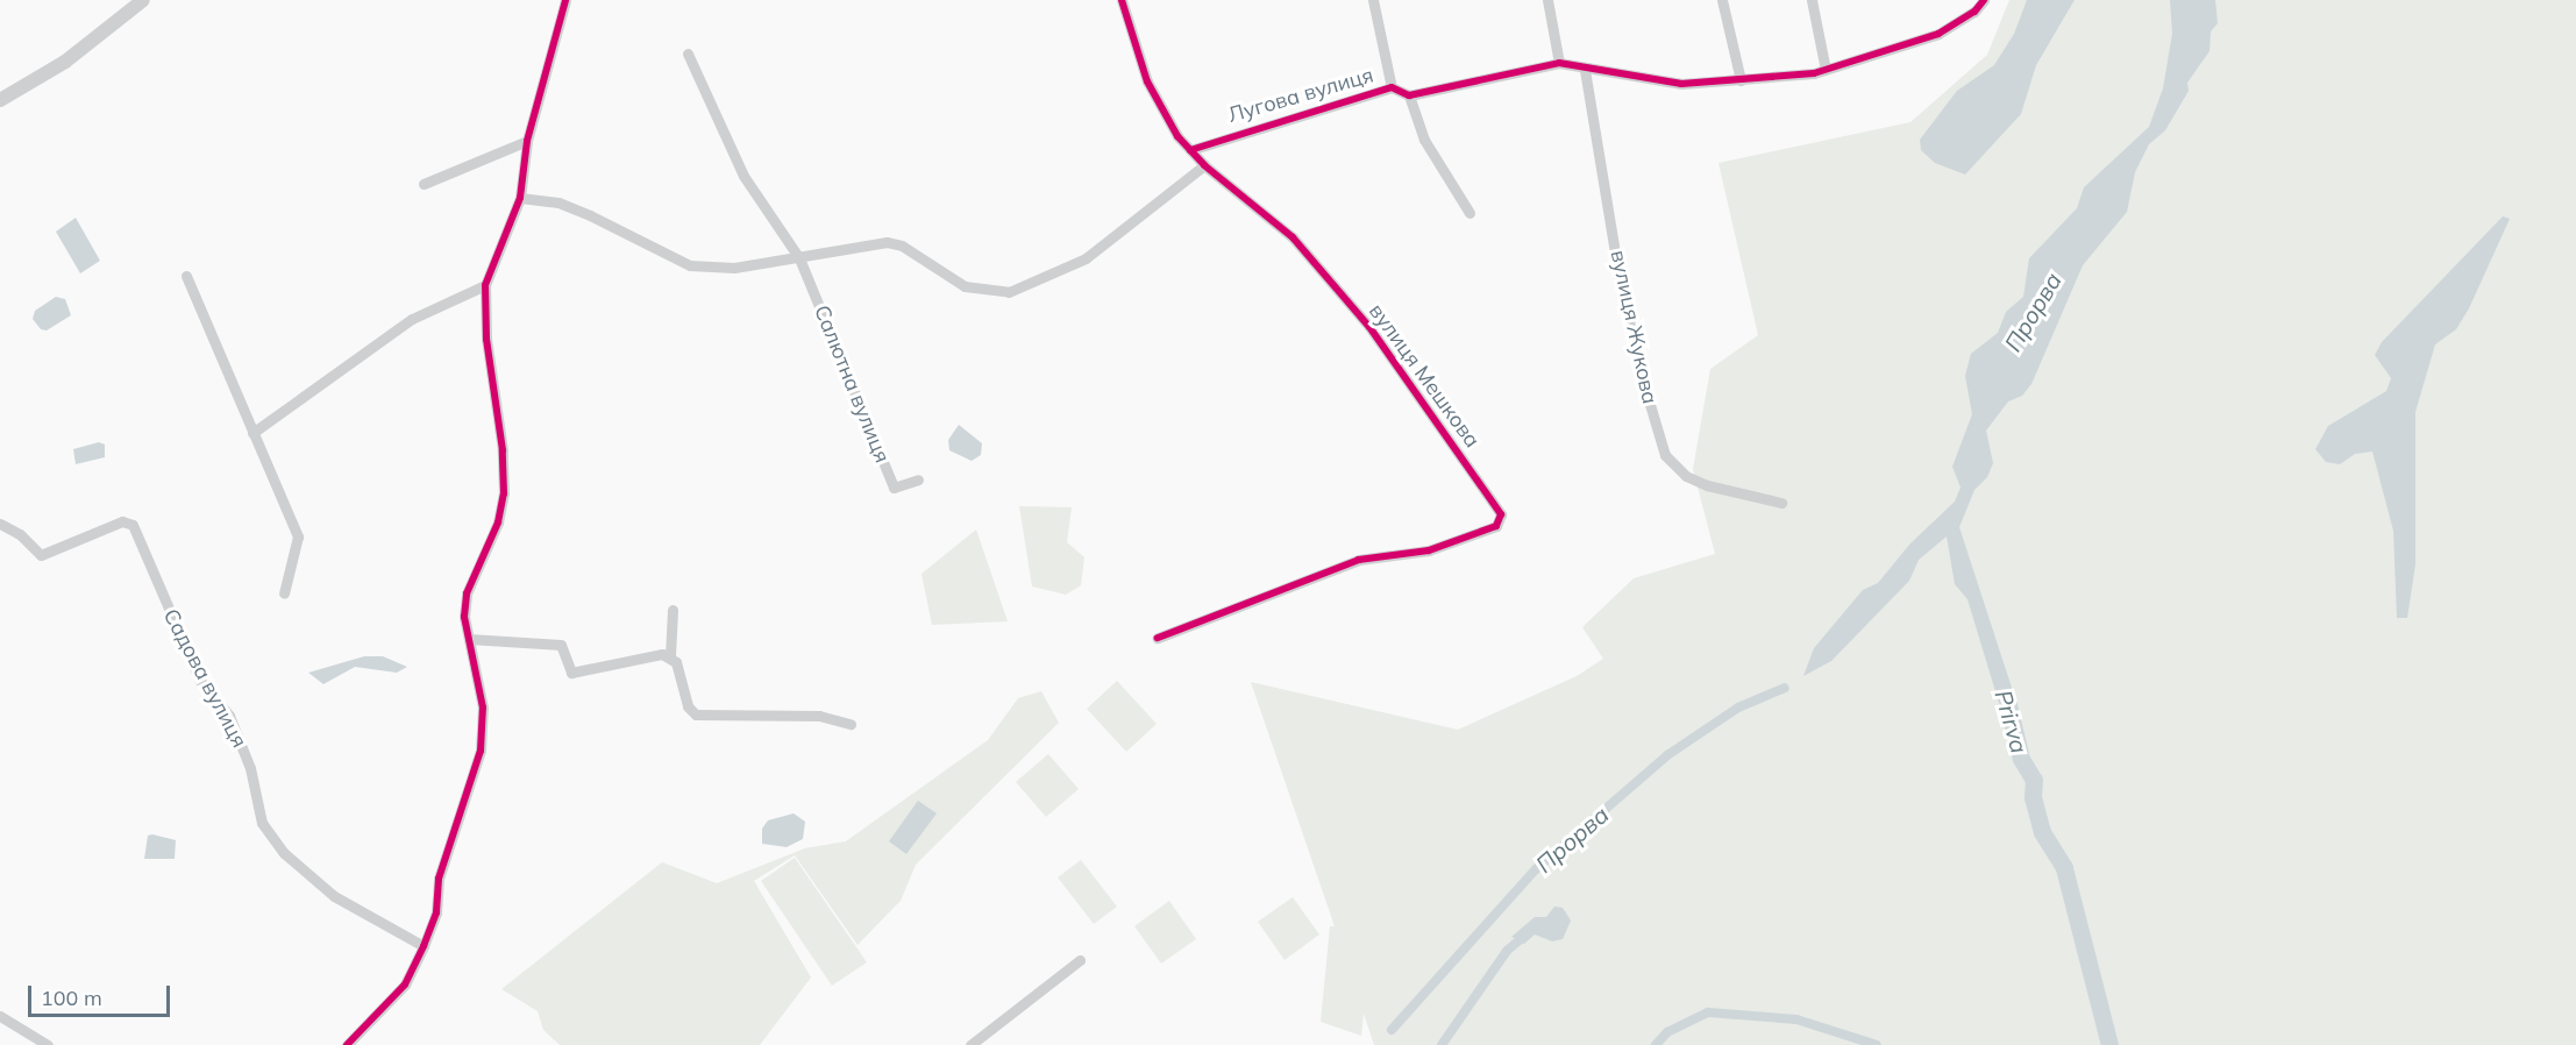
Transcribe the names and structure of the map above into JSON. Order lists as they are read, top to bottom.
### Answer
{
  "streets": {
    "street": [
      "Лугова вулиця",
      "вулиця Жукова",
      "вулиця Мешкова",
      "Салютна вулиця",
      "Садова вулиця"
    ]
  },
  "crossings": [
    ["Лугова вулиця", "вулиця Мешкова"]
  ],
  "water": ["Прорва", "Prirva"],
  "scale_bar": "100 m"
}
